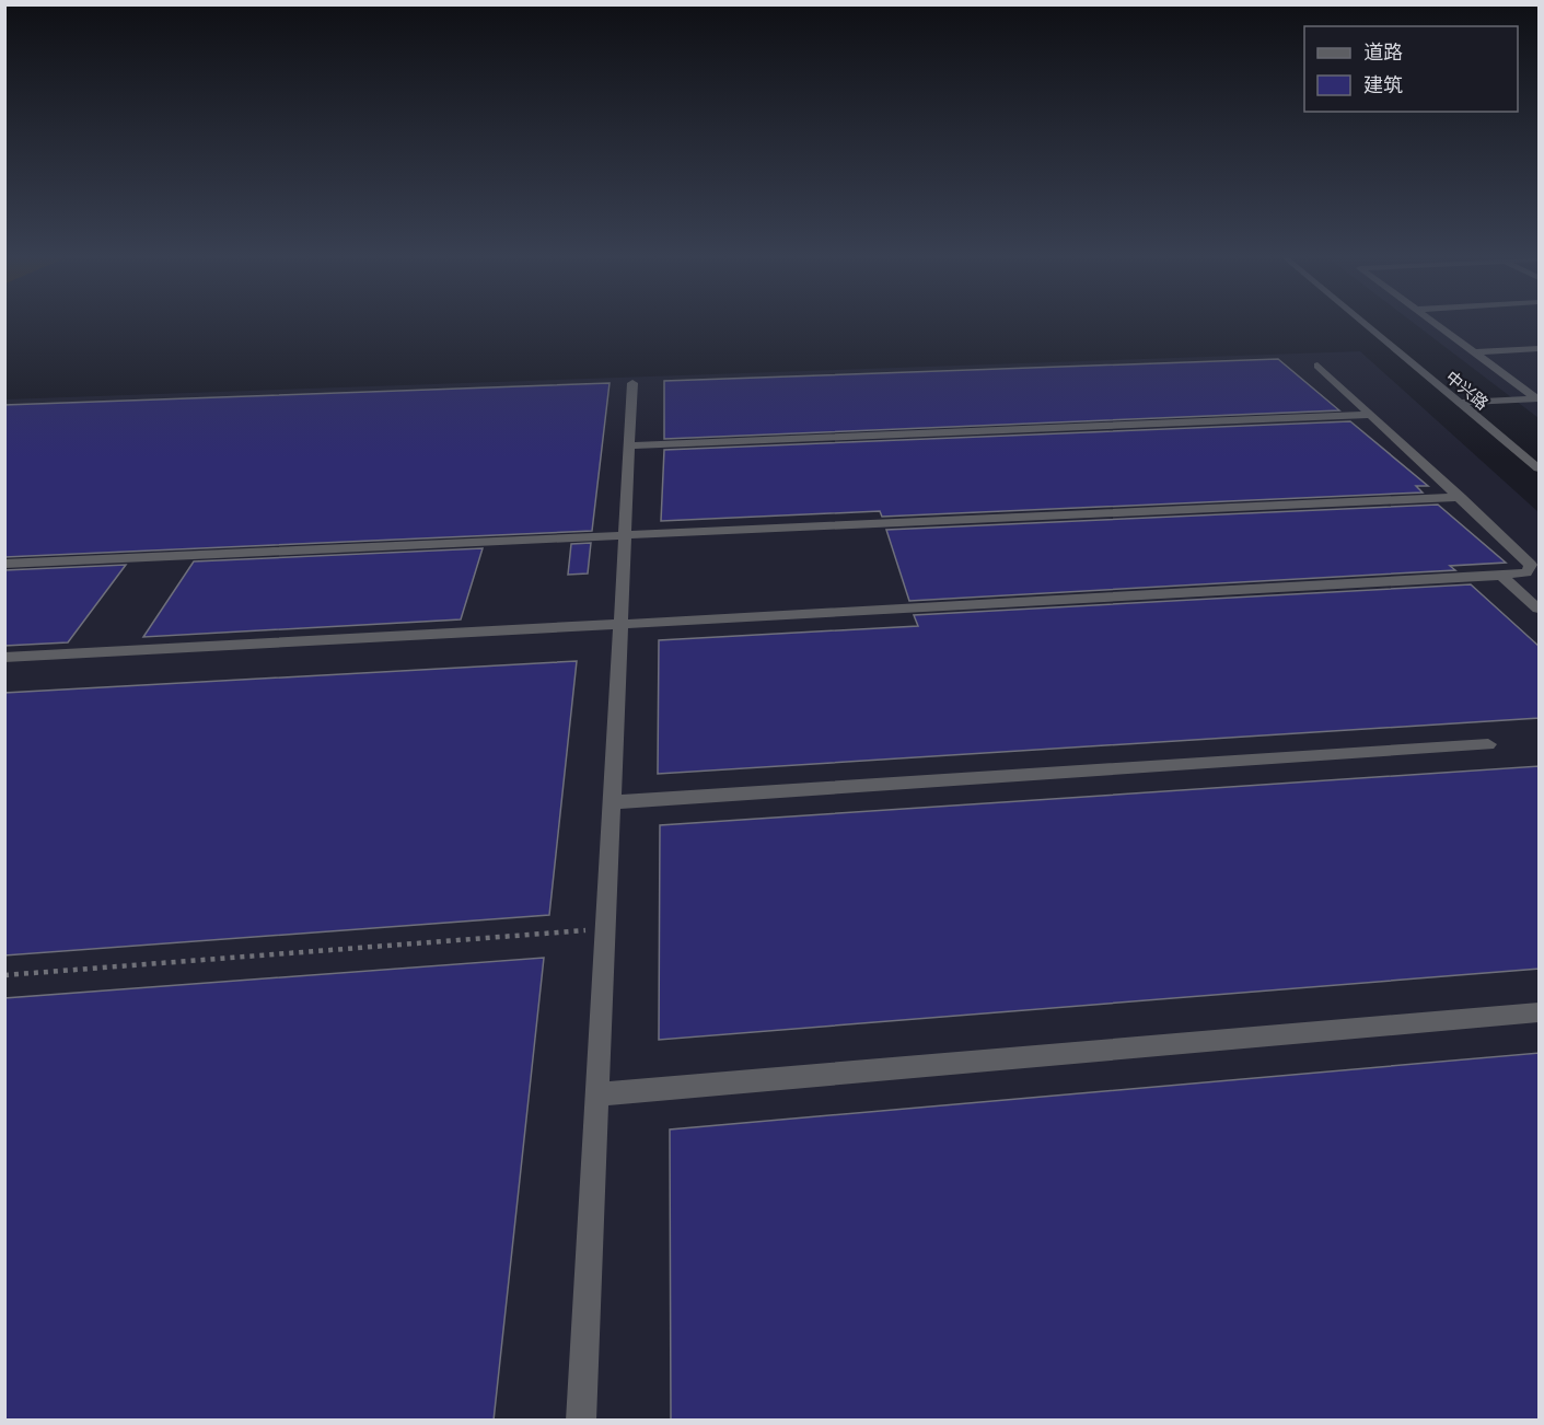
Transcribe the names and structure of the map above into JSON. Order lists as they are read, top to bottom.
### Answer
{
  "streets": {
    "street": ["中兴路"]
  },
  "legend": ["道路", "建筑"]
}
